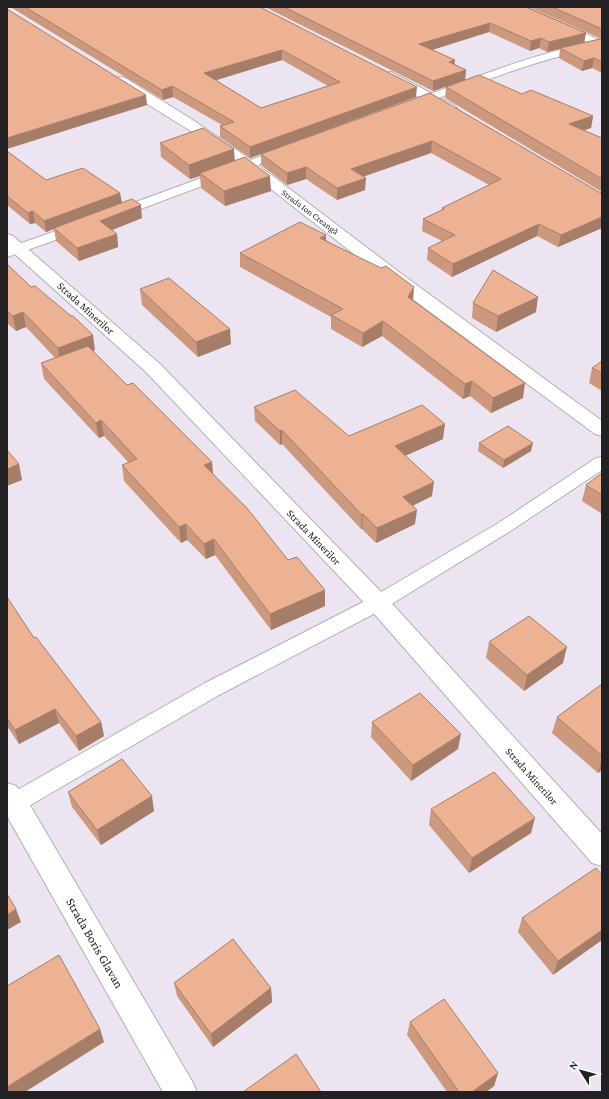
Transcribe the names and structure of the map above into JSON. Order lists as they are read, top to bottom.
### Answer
{
  "streets": {
    "street": ["Strada Ion Creangă", "Strada Minerilor", "Strada Boris Glavan"]
  },
  "north": "top left"
}
